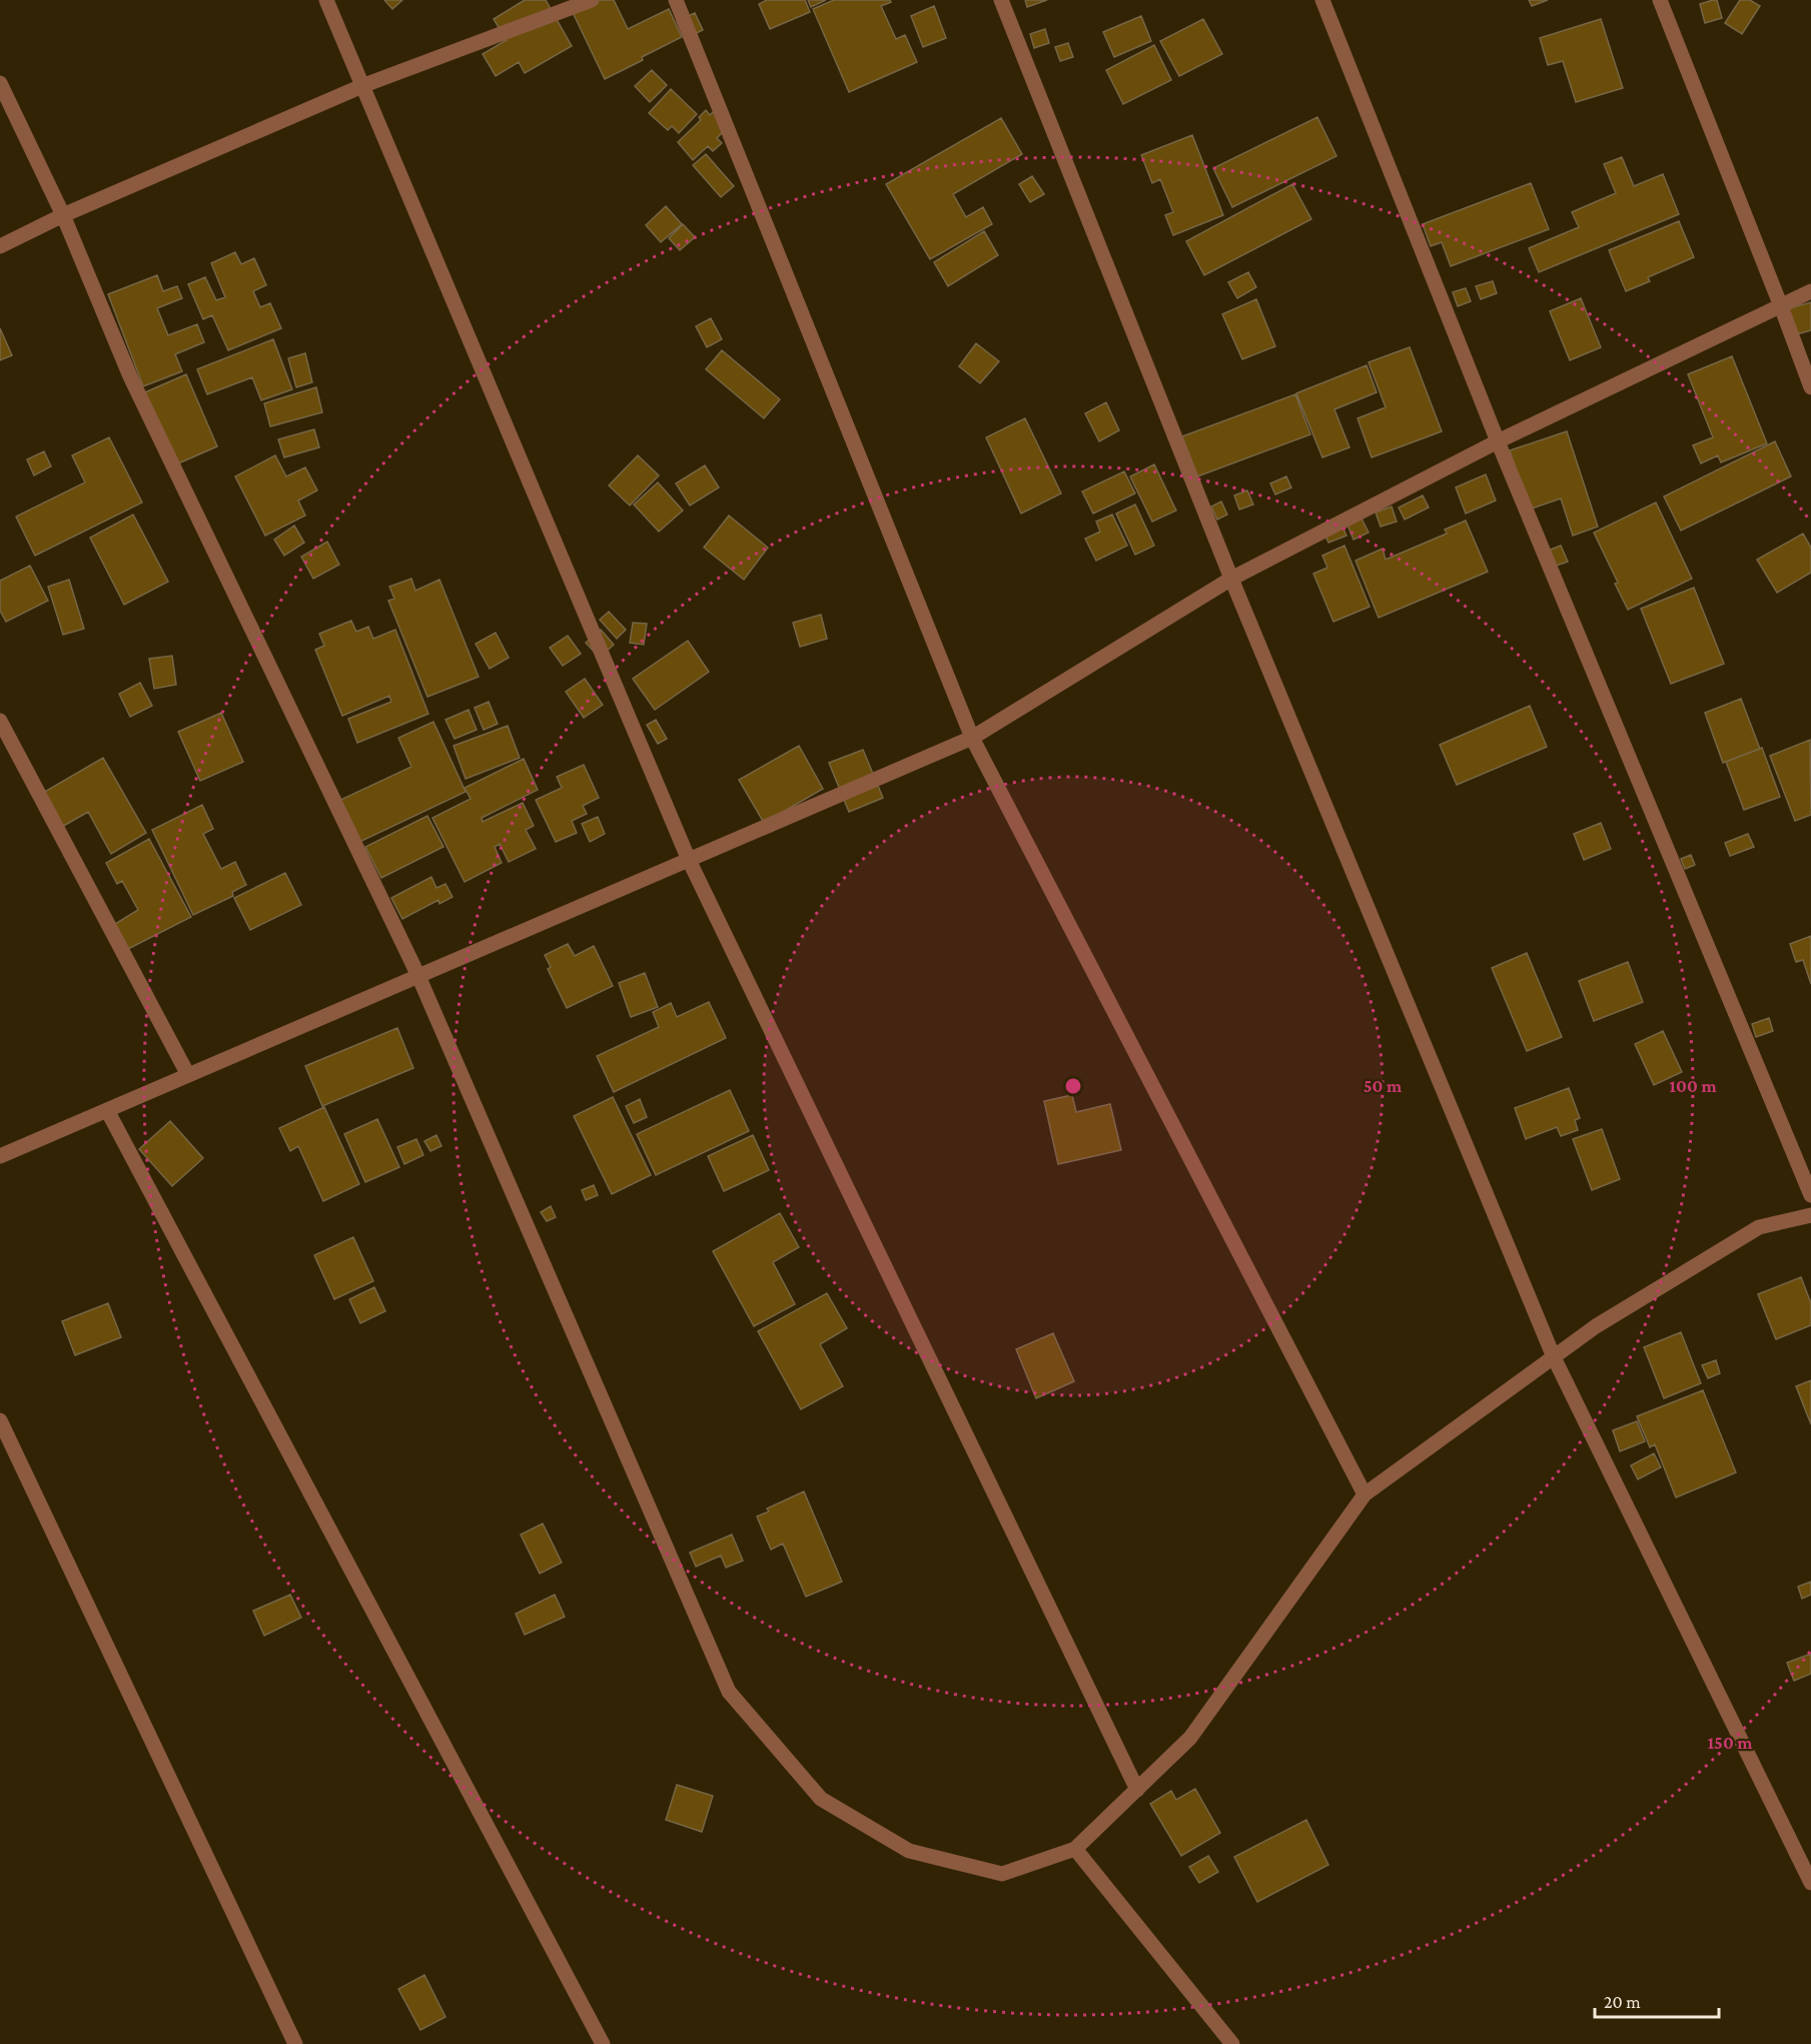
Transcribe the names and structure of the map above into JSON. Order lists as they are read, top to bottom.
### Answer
{
  "scale_bar": "20 m",
  "rings": ["50 m", "100 m", "150 m"]
}
